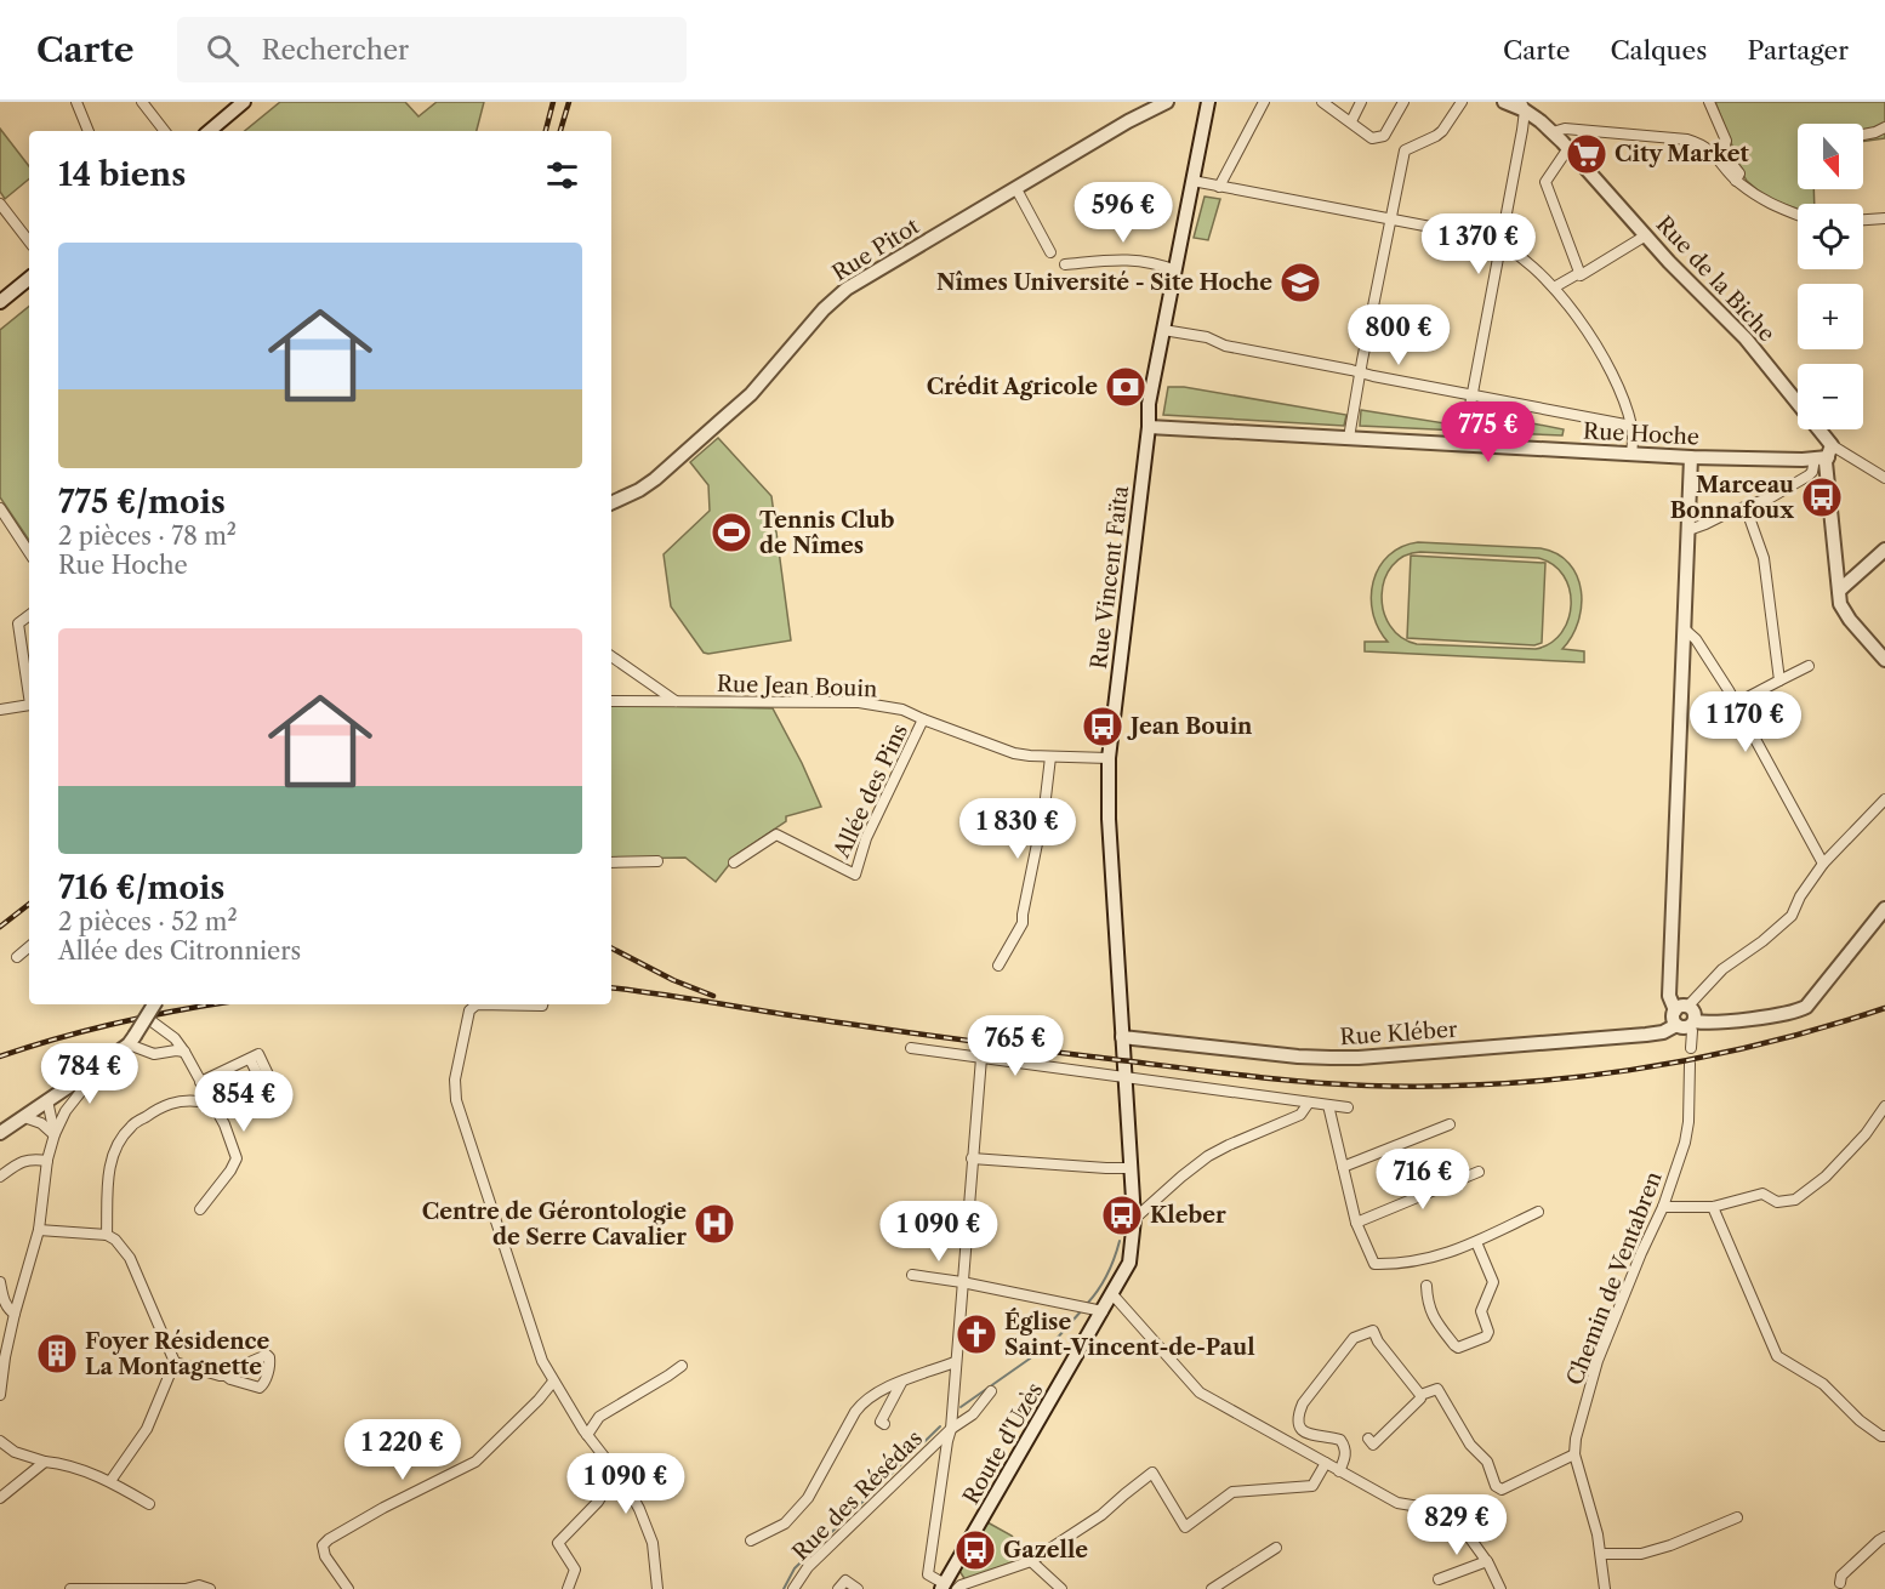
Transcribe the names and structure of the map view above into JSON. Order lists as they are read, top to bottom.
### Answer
{
  "streets": {
    "street": [
      "Rue Pitot",
      "Rue de la Biche",
      "Rue Hoche",
      "Rue Vincent Faïta",
      "Rue Jean Bouin",
      "Allée des Pins",
      "Rue Kléber",
      "Chemin de Ventabren",
      "Route d'Uzès",
      "Rue des Résédas"
    ]
  },
  "crossings": [
    ["Rue de la Biche", "Rue Hoche"],
    ["Rue Hoche", "Rue Vincent Faïta"],
    ["Rue Vincent Faïta", "Rue Jean Bouin"],
    ["Rue Vincent Faïta", "Rue Kléber"],
    ["Rue Vincent Faïta", "Route d'Uzès"],
    ["Rue Jean Bouin", "Allée des Pins"]
  ],
  "places": {
    "supermarket": ["City Market"],
    "school or university": ["Nîmes Université - Site Hoche"],
    "bank": ["Crédit Agricole"],
    "bus stop": [
      "Marceau Bonnafoux",
      "Jean Bouin",
      "Kleber",
      "Gazelle"
    ],
    "sports": ["Tennis Club de Nîmes"],
    "hospital": ["Centre de Gérontologie de Serre Cavalier"],
    "church": ["Église Saint-Vincent-de-Paul"],
    "building": ["Foyer Résidence La Montagnette"]
  },
  "north": "bottom",
  "page": {
    "header": "Carte",
    "search": "Rechercher",
    "nav": ["Carte", "Calques", "Partager"],
    "map_buttons": ["+", "−"],
    "heading": "14 biens",
    "price": [
      "596 €",
      "1 370 €",
      "800 €",
      "775 €",
      "1 170 €",
      "1 830 €",
      "765 €",
      "784 €",
      "854 €",
      "716 €",
      "1 090 €",
      "1 220 €",
      "1 090 €",
      "829 €"
    ],
    "list": [
      {
        "name": "775 €/mois",
        "note": "2 pièces · 78 m² · Rue Hoche"
      },
      {
        "name": "716 €/mois",
        "note": "2 pièces · 52 m² · Allée des Citronniers"
      }
    ]
  }
}
